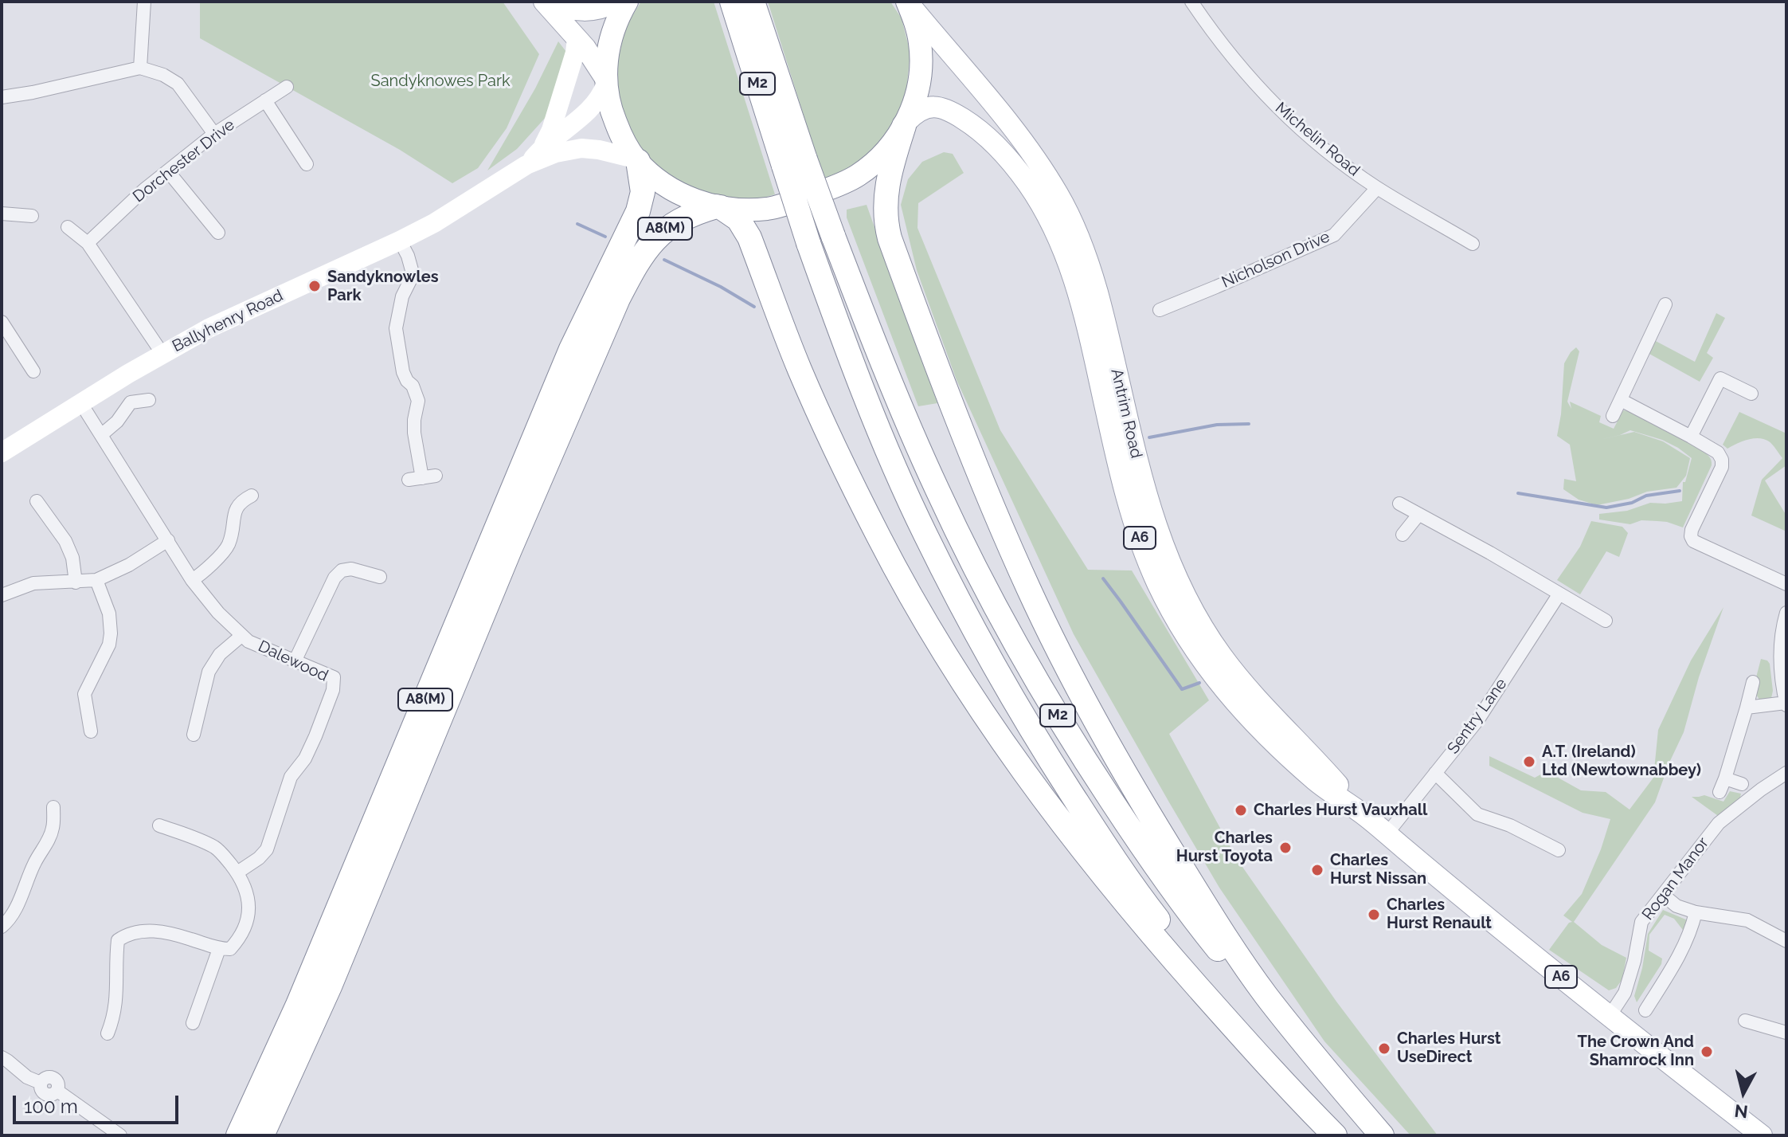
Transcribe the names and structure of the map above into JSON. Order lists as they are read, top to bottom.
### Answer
{
  "streets": {
    "highway": ["M2", "A8(M)", "A6"],
    "main road": ["Ballyhenry Road", "Antrim Road"],
    "street": [
      "Michelin Road",
      "Dorchester Drive",
      "Nicholson Drive",
      "Dalewood",
      "Sentry Lane",
      "Rogan Manor"
    ]
  },
  "crossings": [
    ["Michelin Road", "Nicholson Drive"],
    ["A8(M)", "Ballyhenry Road"],
    ["A8(M)", "A6"],
    ["Ballyhenry Road", "A6"],
    ["Ballyhenry Road", "Dalewood"],
    ["Antrim Road", "A6"],
    ["Antrim Road", "Sentry Lane"],
    ["Antrim Road", "Rogan Manor"]
  ],
  "parks": ["Sandyknowes Park"],
  "places": [
    "Sandyknowles Park",
    "A.T. (Ireland) Ltd (Newtownabbey)",
    "Charles Hurst Vauxhall",
    "Charles Hurst Toyota",
    "Charles Hurst Nissan",
    "Charles Hurst Renault",
    "Charles Hurst UseDirect",
    "The Crown And Shamrock Inn"
  ],
  "scale_bar": "100 m",
  "north": "bottom"
}
